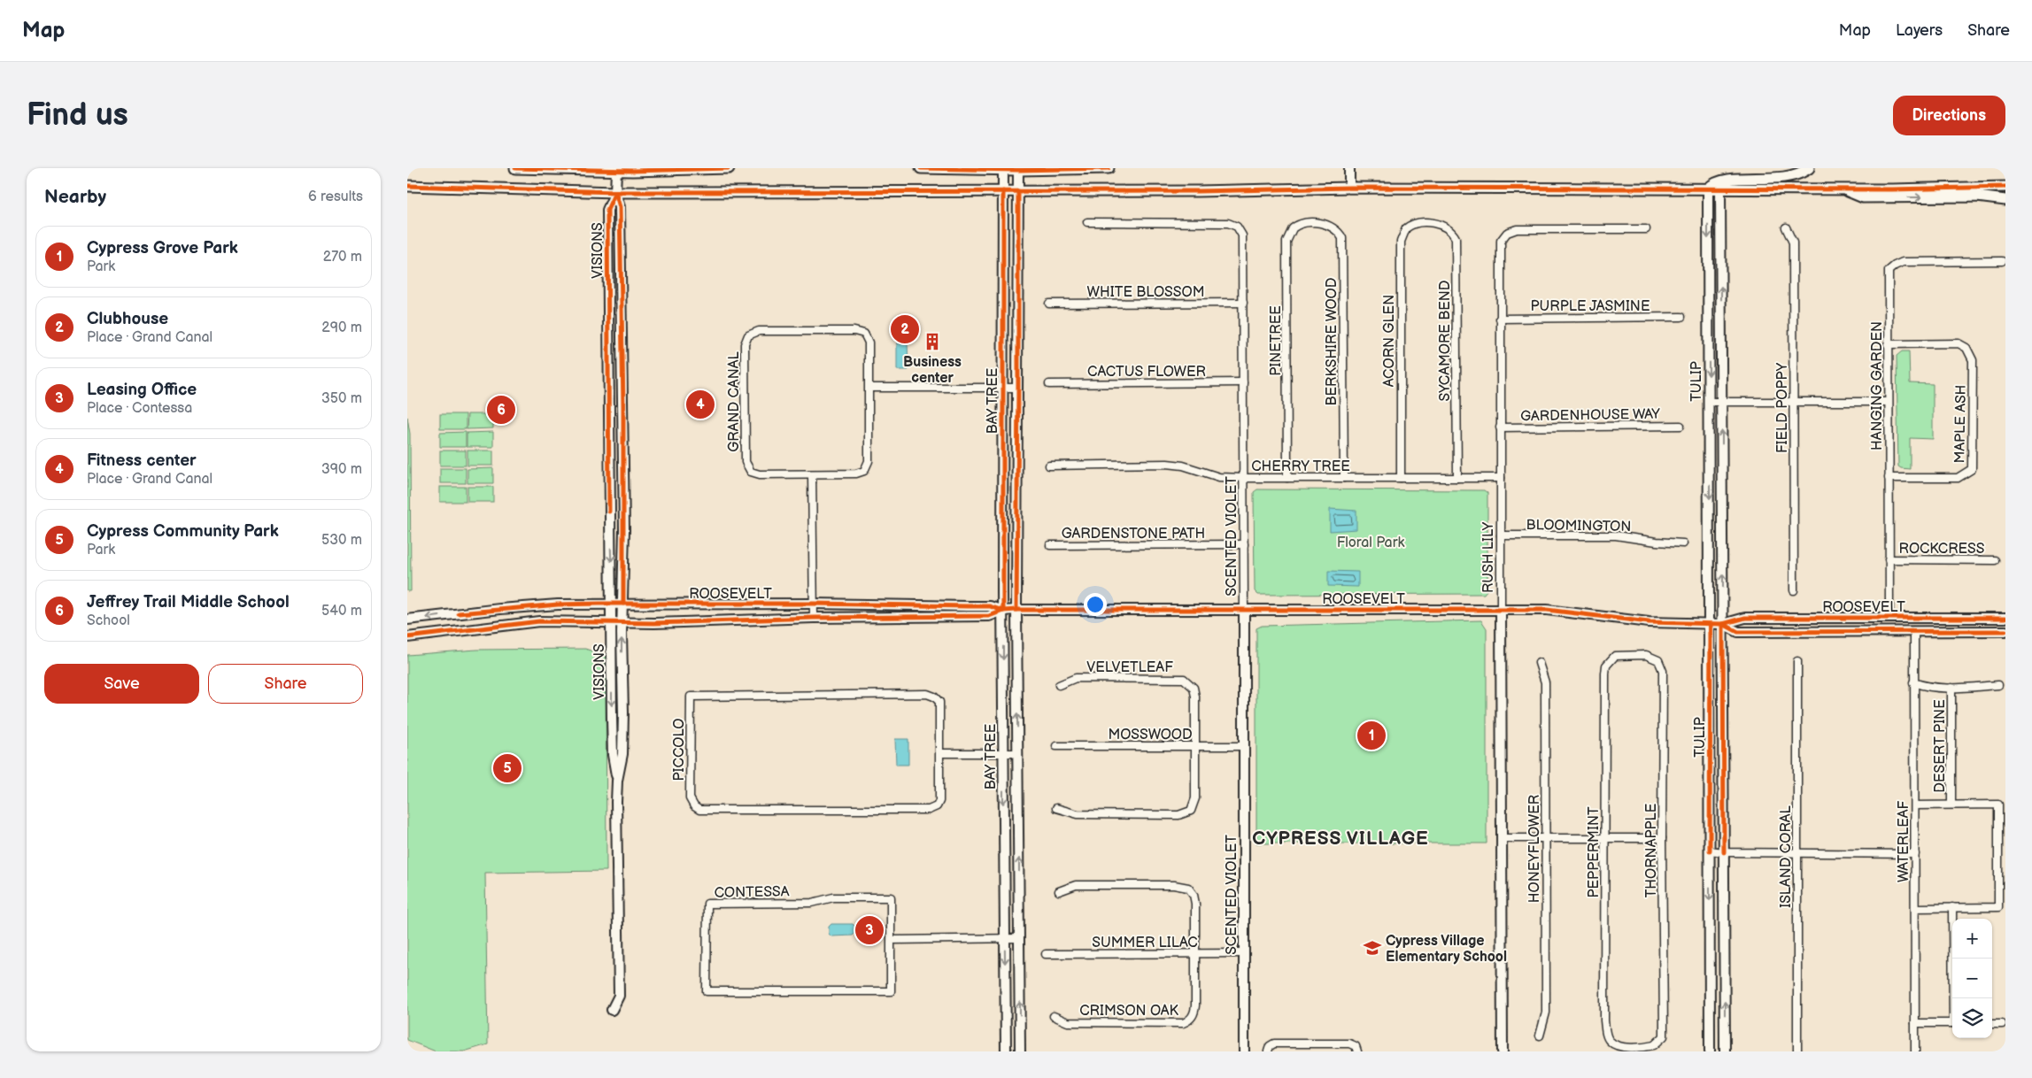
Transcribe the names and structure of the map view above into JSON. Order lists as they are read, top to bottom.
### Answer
{
  "streets": {
    "street": [
      "VISIONS",
      "WHITE BLOSSOM",
      "PURPLE JASMINE",
      "PINETREE",
      "ACORN GLEN",
      "SYCAMORE BEND",
      "BERKSHIRE WOOD",
      "CACTUS FLOWER",
      "TULIP",
      "HANGING GARDEN",
      "BAY TREE",
      "GRAND CANAL",
      "FIELD POPPY",
      "GARDENHOUSE WAY",
      "MAPLE ASH",
      "CHERRY TREE",
      "BLOOMINGTON",
      "GARDENSTONE PATH",
      "SCENTED VIOLET",
      "ROCKCRESS",
      "RUSH LILY",
      "ROOSEVELT",
      "VELVETLEAF",
      "MOSSWOOD",
      "DESERT PINE",
      "PICCOLO",
      "WATERLEAF",
      "HONEYFLOWER",
      "THORNAPPLE",
      "PEPPERMINT",
      "ISLAND CORAL",
      "CONTESSA",
      "SUMMER LILAC",
      "CRIMSON OAK"
    ]
  },
  "crossings": [
    ["VISIONS", "ROOSEVELT"],
    ["WHITE BLOSSOM", "SCENTED VIOLET"],
    ["PURPLE JASMINE", "RUSH LILY"],
    ["PINETREE", "BERKSHIRE WOOD"],
    ["PINETREE", "CHERRY TREE"],
    ["ACORN GLEN", "SYCAMORE BEND"],
    ["ACORN GLEN", "CHERRY TREE"],
    ["SYCAMORE BEND", "CHERRY TREE"],
    ["BERKSHIRE WOOD", "CHERRY TREE"],
    ["CACTUS FLOWER", "SCENTED VIOLET"],
    ["TULIP", "ROOSEVELT"],
    ["HANGING GARDEN", "MAPLE ASH"],
    ["HANGING GARDEN", "ROCKCRESS"],
    ["HANGING GARDEN", "ROOSEVELT"],
    ["BAY TREE", "ROOSEVELT"],
    ["GARDENHOUSE WAY", "RUSH LILY"],
    ["CHERRY TREE", "SCENTED VIOLET"],
    ["CHERRY TREE", "RUSH LILY"],
    ["BLOOMINGTON", "RUSH LILY"],
    ["GARDENSTONE PATH", "SCENTED VIOLET"],
    ["SCENTED VIOLET", "ROOSEVELT"],
    ["SCENTED VIOLET", "MOSSWOOD"],
    ["SCENTED VIOLET", "SUMMER LILAC"],
    ["RUSH LILY", "ROOSEVELT"],
    ["ROOSEVELT", "WATERLEAF"],
    ["VELVETLEAF", "MOSSWOOD"],
    ["DESERT PINE", "WATERLEAF"],
    ["THORNAPPLE", "PEPPERMINT"],
    ["SUMMER LILAC", "CRIMSON OAK"]
  ],
  "districts": ["CYPRESS VILLAGE"],
  "parks": ["Floral Park"],
  "places": {
    "building": ["Business center"],
    "school or university": ["Cypress Village Elementary School"]
  },
  "page": {
    "header": "Map",
    "nav": ["Map", "Layers", "Share"],
    "buttons": [
      "Directions",
      ["Save", "Share"]
    ],
    "title": "Find us",
    "heading": ["Nearby", "6 results"],
    "list": [
      {
        "mark": "1",
        "name": "Cypress Grove Park",
        "note": "Park",
        "value": "270 m"
      },
      {
        "mark": "2",
        "name": "Clubhouse",
        "note": "Place · Grand Canal",
        "value": "290 m"
      },
      {
        "mark": "3",
        "name": "Leasing Office",
        "note": "Place · Contessa",
        "value": "350 m"
      },
      {
        "mark": "4",
        "name": "Fitness center",
        "note": "Place · Grand Canal",
        "value": "390 m"
      },
      {
        "mark": "5",
        "name": "Cypress Community Park",
        "note": "Park",
        "value": "530 m"
      },
      {
        "mark": "6",
        "name": "Jeffrey Trail Middle School",
        "note": "School",
        "value": "540 m"
      }
    ],
    "pins": [
      "2",
      "4",
      "6",
      "1",
      "5",
      "3"
    ],
    "map_buttons": ["+", "−"]
  }
}
